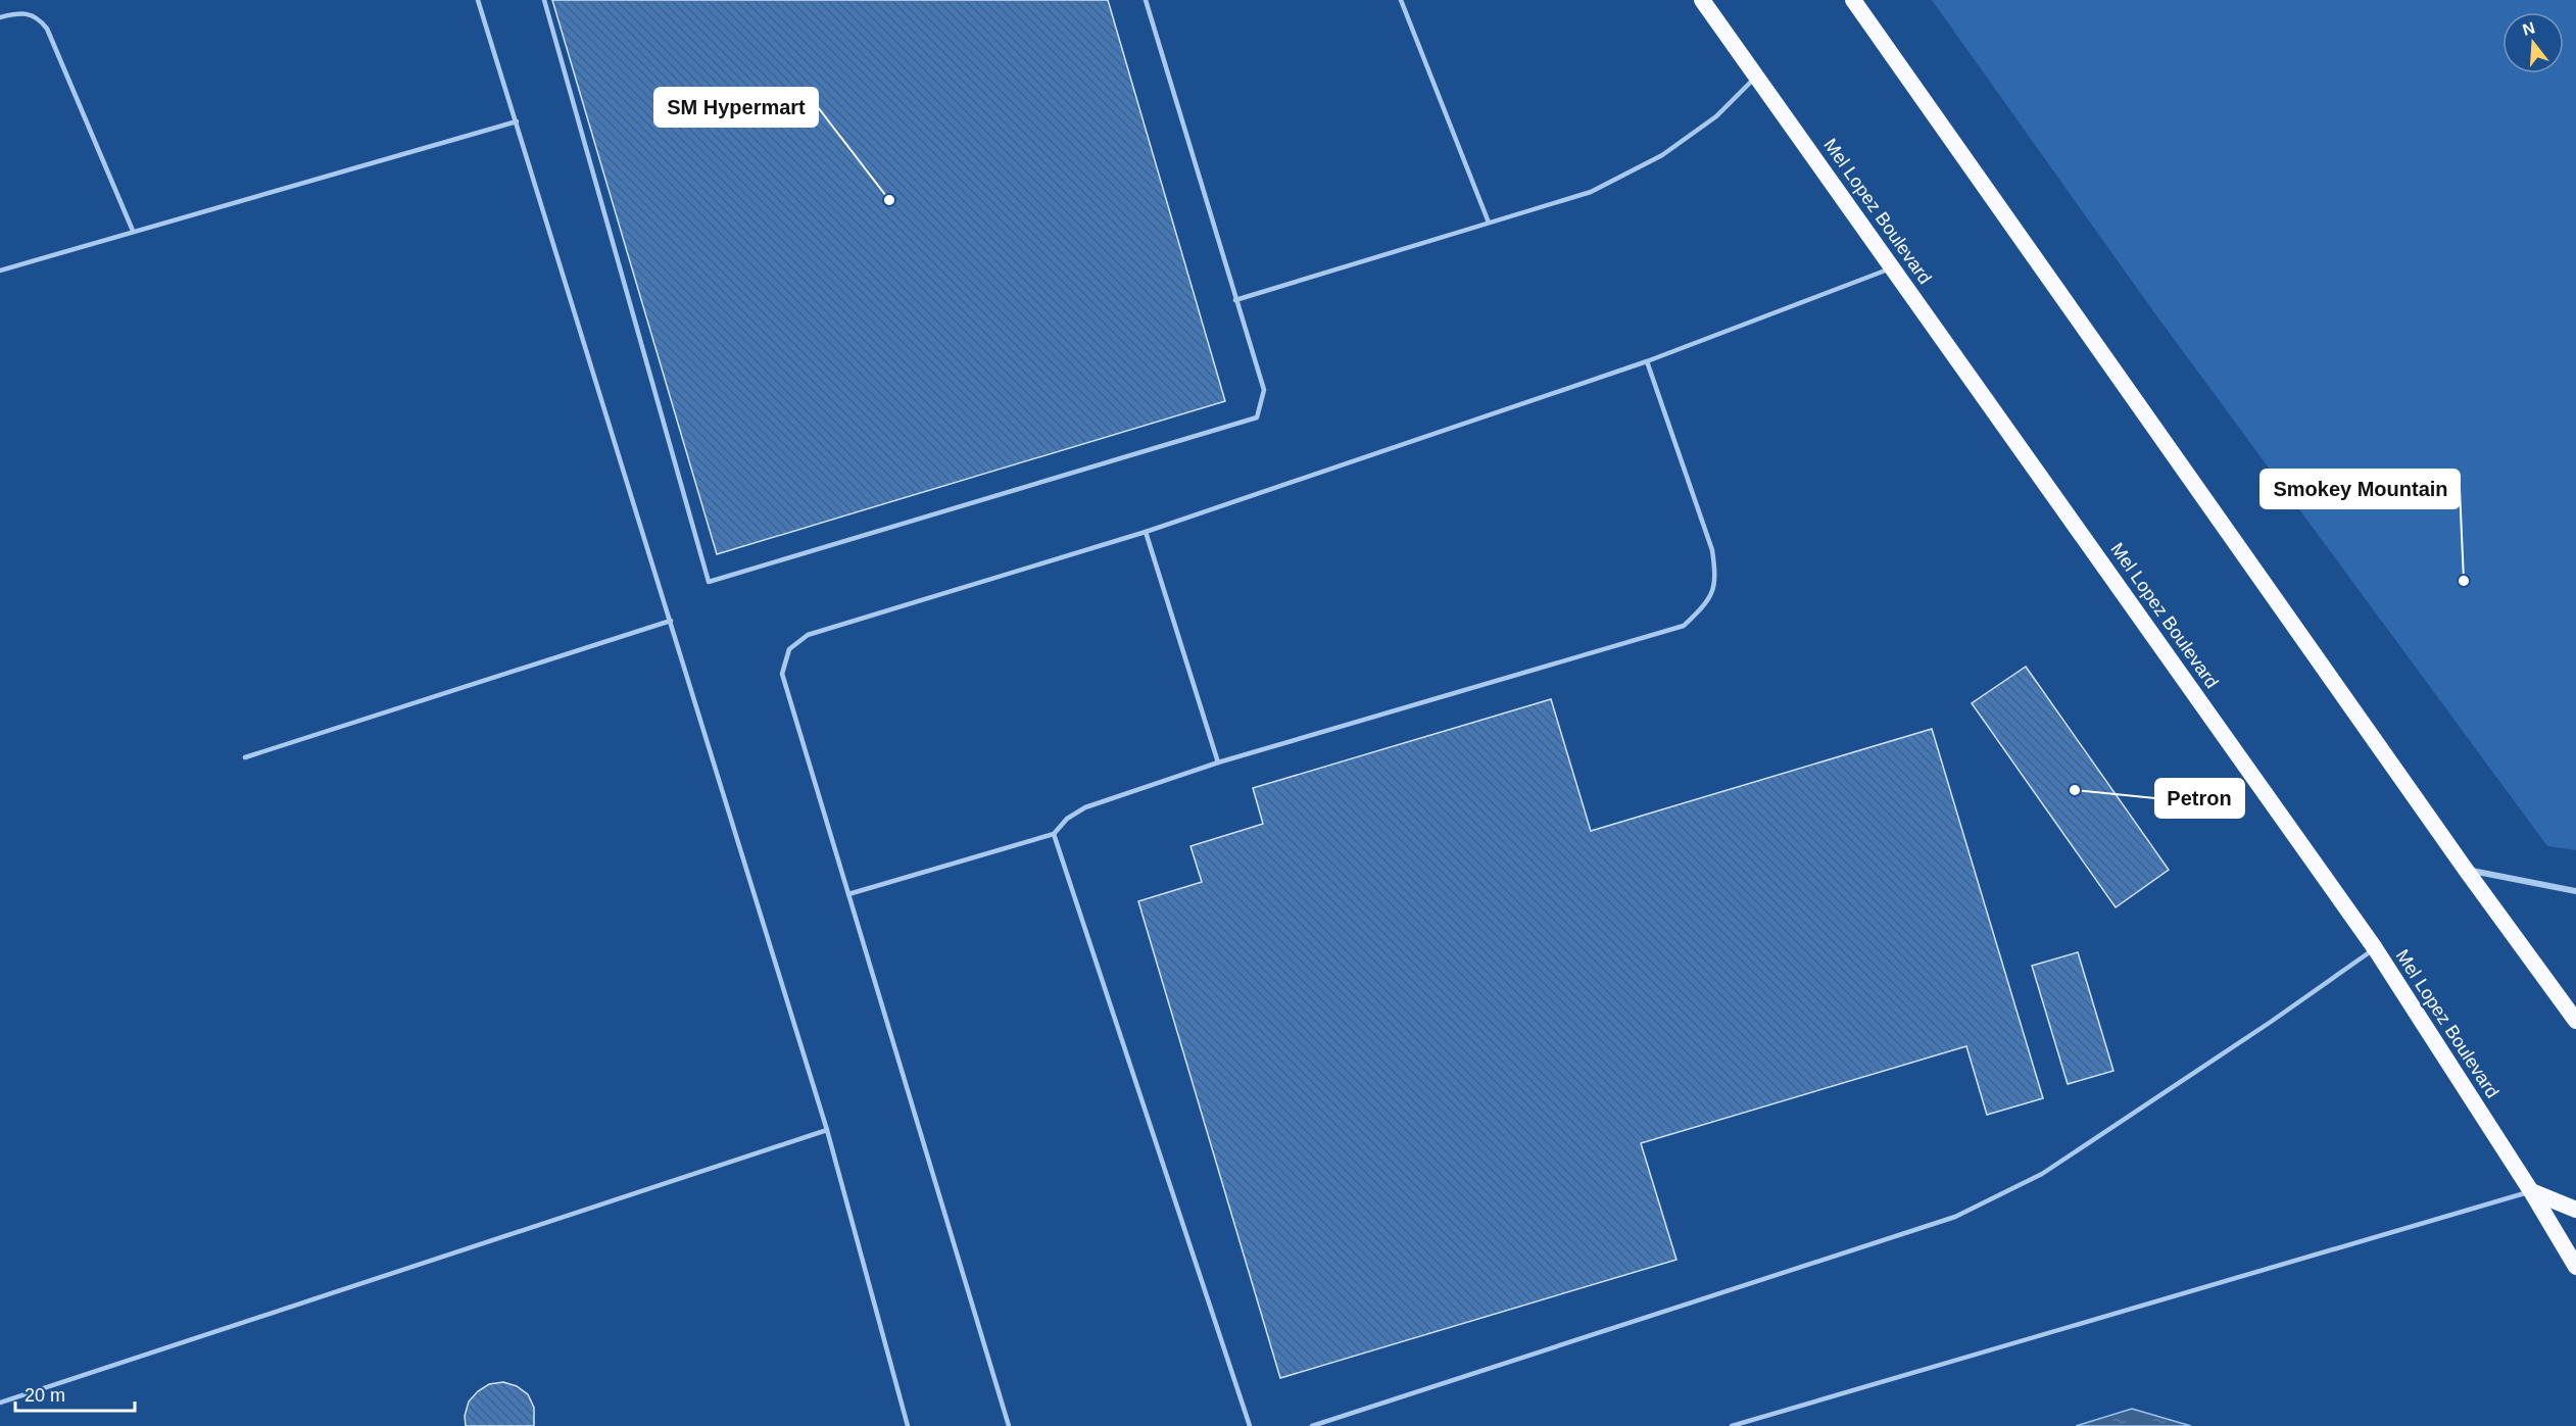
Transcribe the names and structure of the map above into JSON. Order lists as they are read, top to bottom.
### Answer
{
  "streets": {
    "highway": ["Mel Lopez Boulevard"]
  },
  "places": ["SM Hypermart", "Smokey Mountain", "Petron"],
  "scale_bar": "20 m",
  "north": "top"
}
